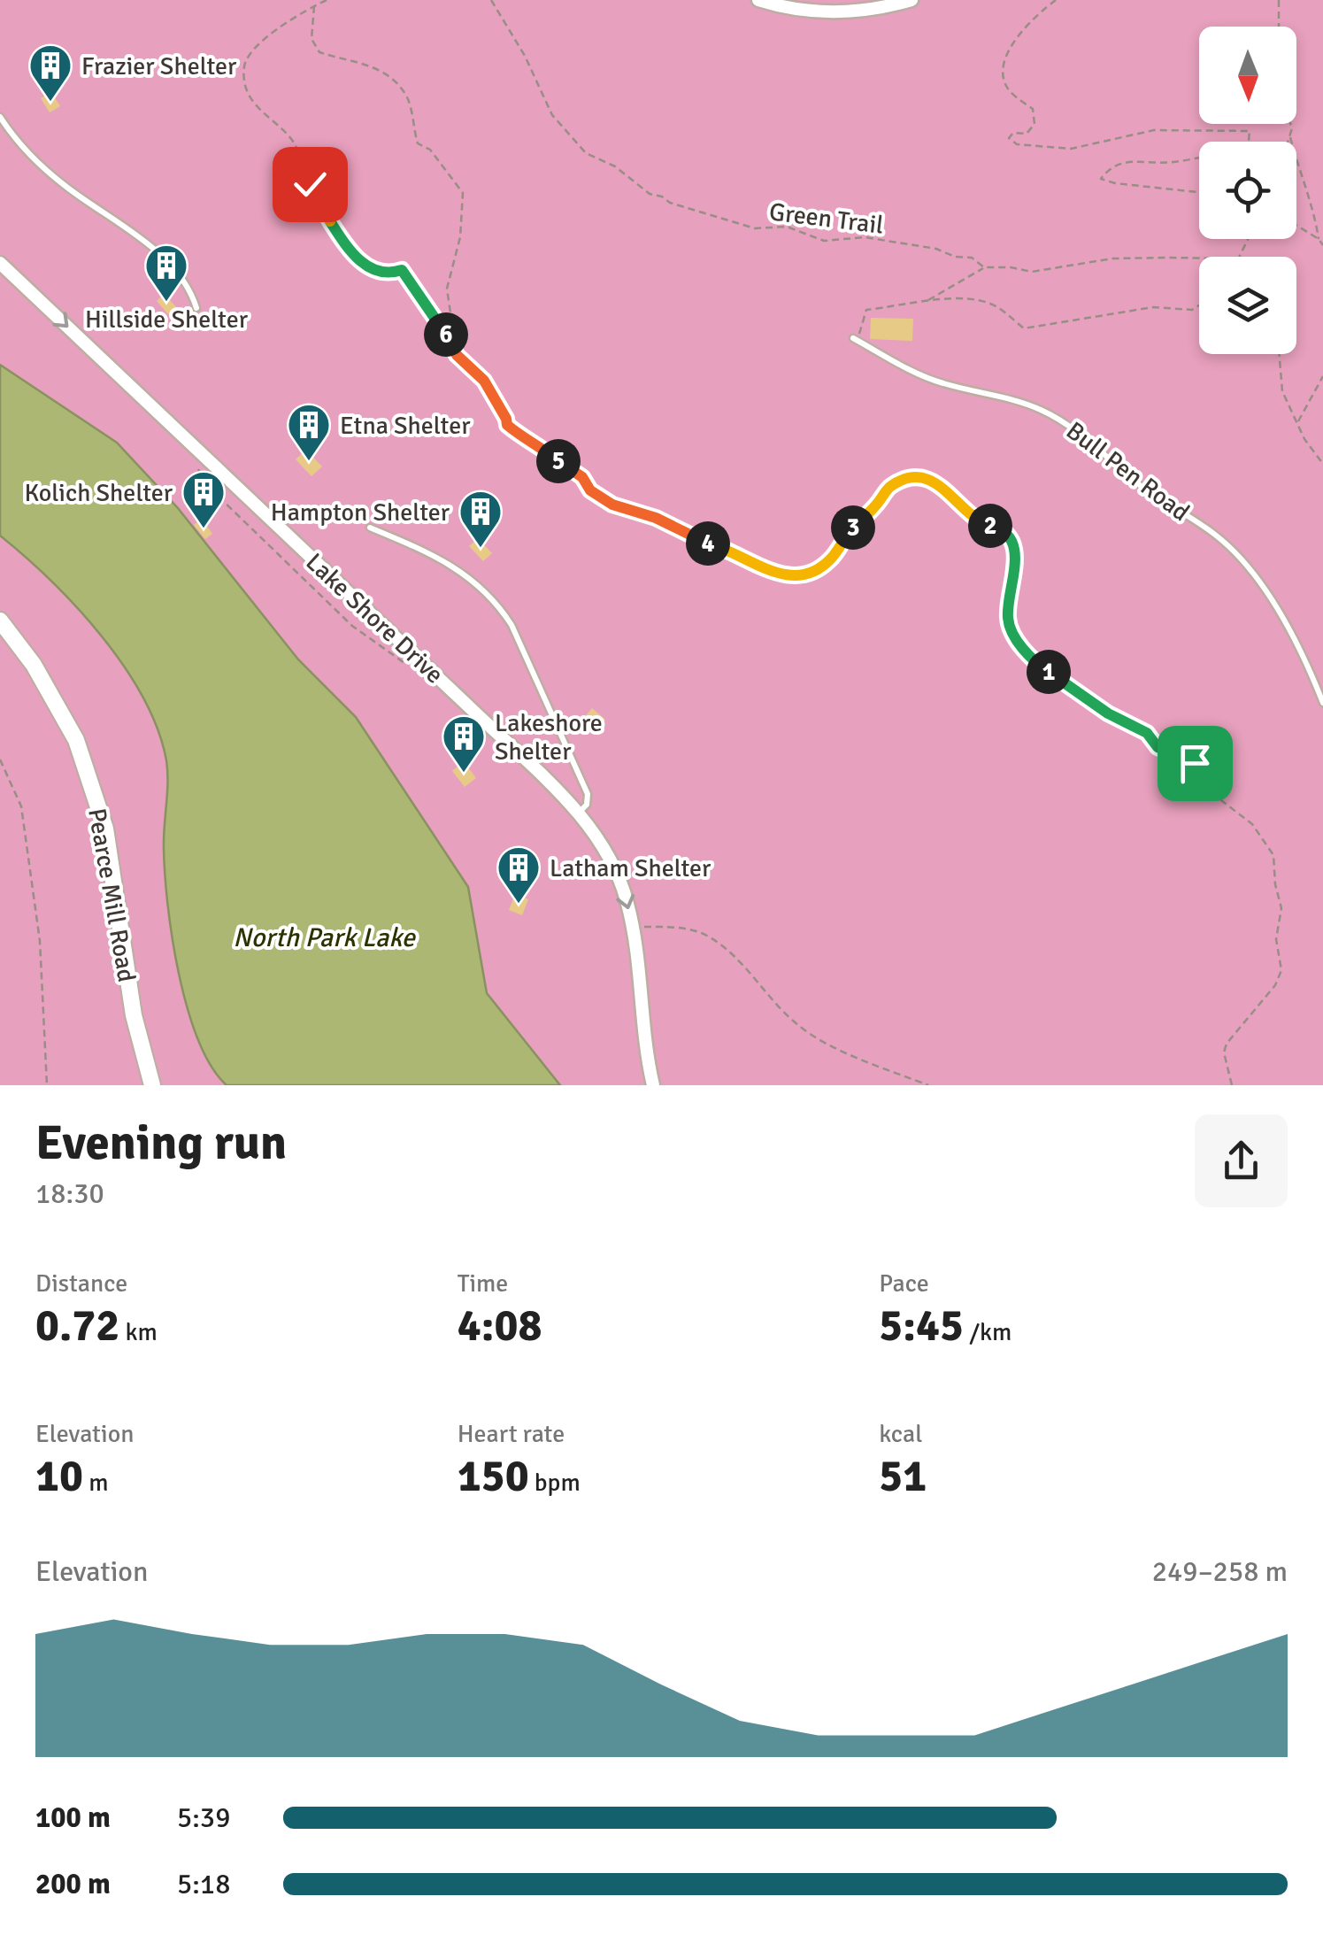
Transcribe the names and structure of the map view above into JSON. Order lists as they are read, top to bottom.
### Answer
{
  "streets": {
    "street": ["Lake Shore Drive", "Pearce Mill Road"],
    "lane": ["Bull Pen Road"],
    "path": ["Green Trail"]
  },
  "one_way": ["Lake Shore Drive"],
  "water": ["North Park Lake"],
  "places": {
    "building": [
      "Frazier Shelter",
      "Hillside Shelter",
      "Etna Shelter",
      "Kolich Shelter",
      "Hampton Shelter",
      "Lakeshore Shelter",
      "Latham Shelter"
    ]
  },
  "north": "bottom",
  "page": {
    "pins": [
      "6",
      "5",
      "2",
      "3",
      "4",
      "1"
    ],
    "heading": ["Evening run", "18:30"],
    "stats": [
      ["Distance", "0.72 km"],
      ["Time", "4:08"],
      ["Pace", "5:45 /km"],
      ["Elevation", "10 m"],
      ["Heart rate", "150 bpm"],
      ["kcal", "51"]
    ],
    "chart": ["Elevation", "249–258 m"],
    "list": [
      {
        "name": "100 m",
        "note": "5:39"
      },
      {
        "name": "200 m",
        "note": "5:18"
      }
    ]
  }
}
